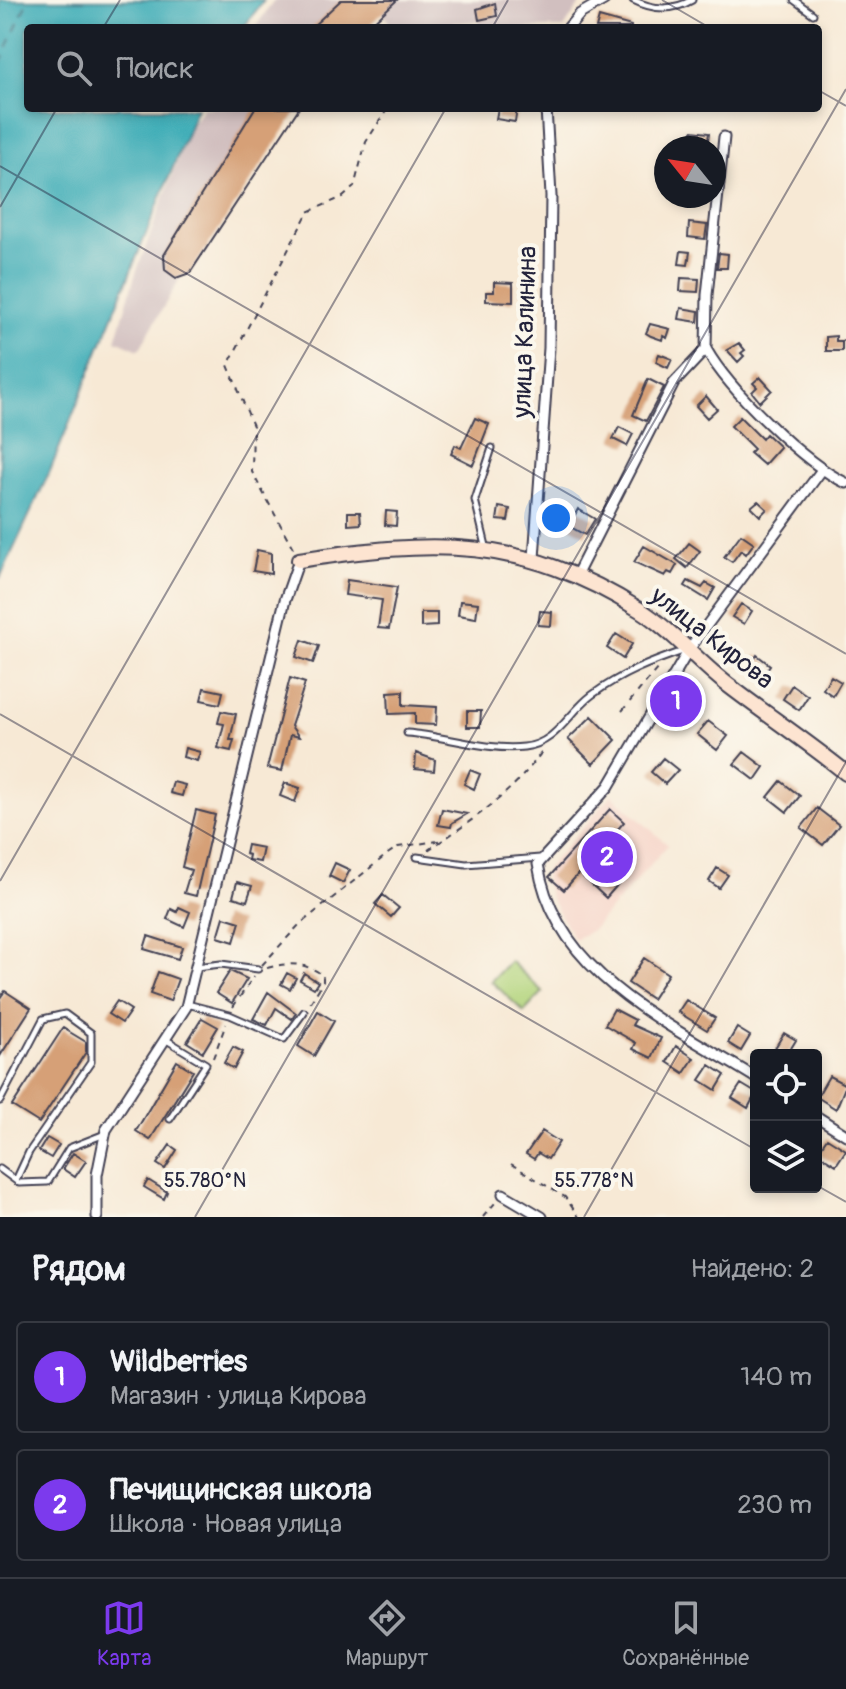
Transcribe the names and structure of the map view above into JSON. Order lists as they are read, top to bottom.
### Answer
{
  "streets": {
    "street": ["улица Калинина", "улица Кирова"]
  },
  "crossings": [
    ["улица Калинина", "улица Кирова"]
  ],
  "north": "top left",
  "page": {
    "search": "Поиск",
    "pins": ["1", "2"],
    "heading": ["Рядом", "Найдено: 2"],
    "list": [
      {
        "mark": "1",
        "name": "Wildberries",
        "note": "Магазин · улица Кирова",
        "value": "140 m"
      },
      {
        "mark": "2",
        "name": "Печищинская школа",
        "note": "Школа · Новая улица",
        "value": "230 m"
      }
    ],
    "nav": ["Карта", "Маршрут", "Сохранённые"]
  },
  "coordinates": ["55.780°N", "55.778°N"]
}
